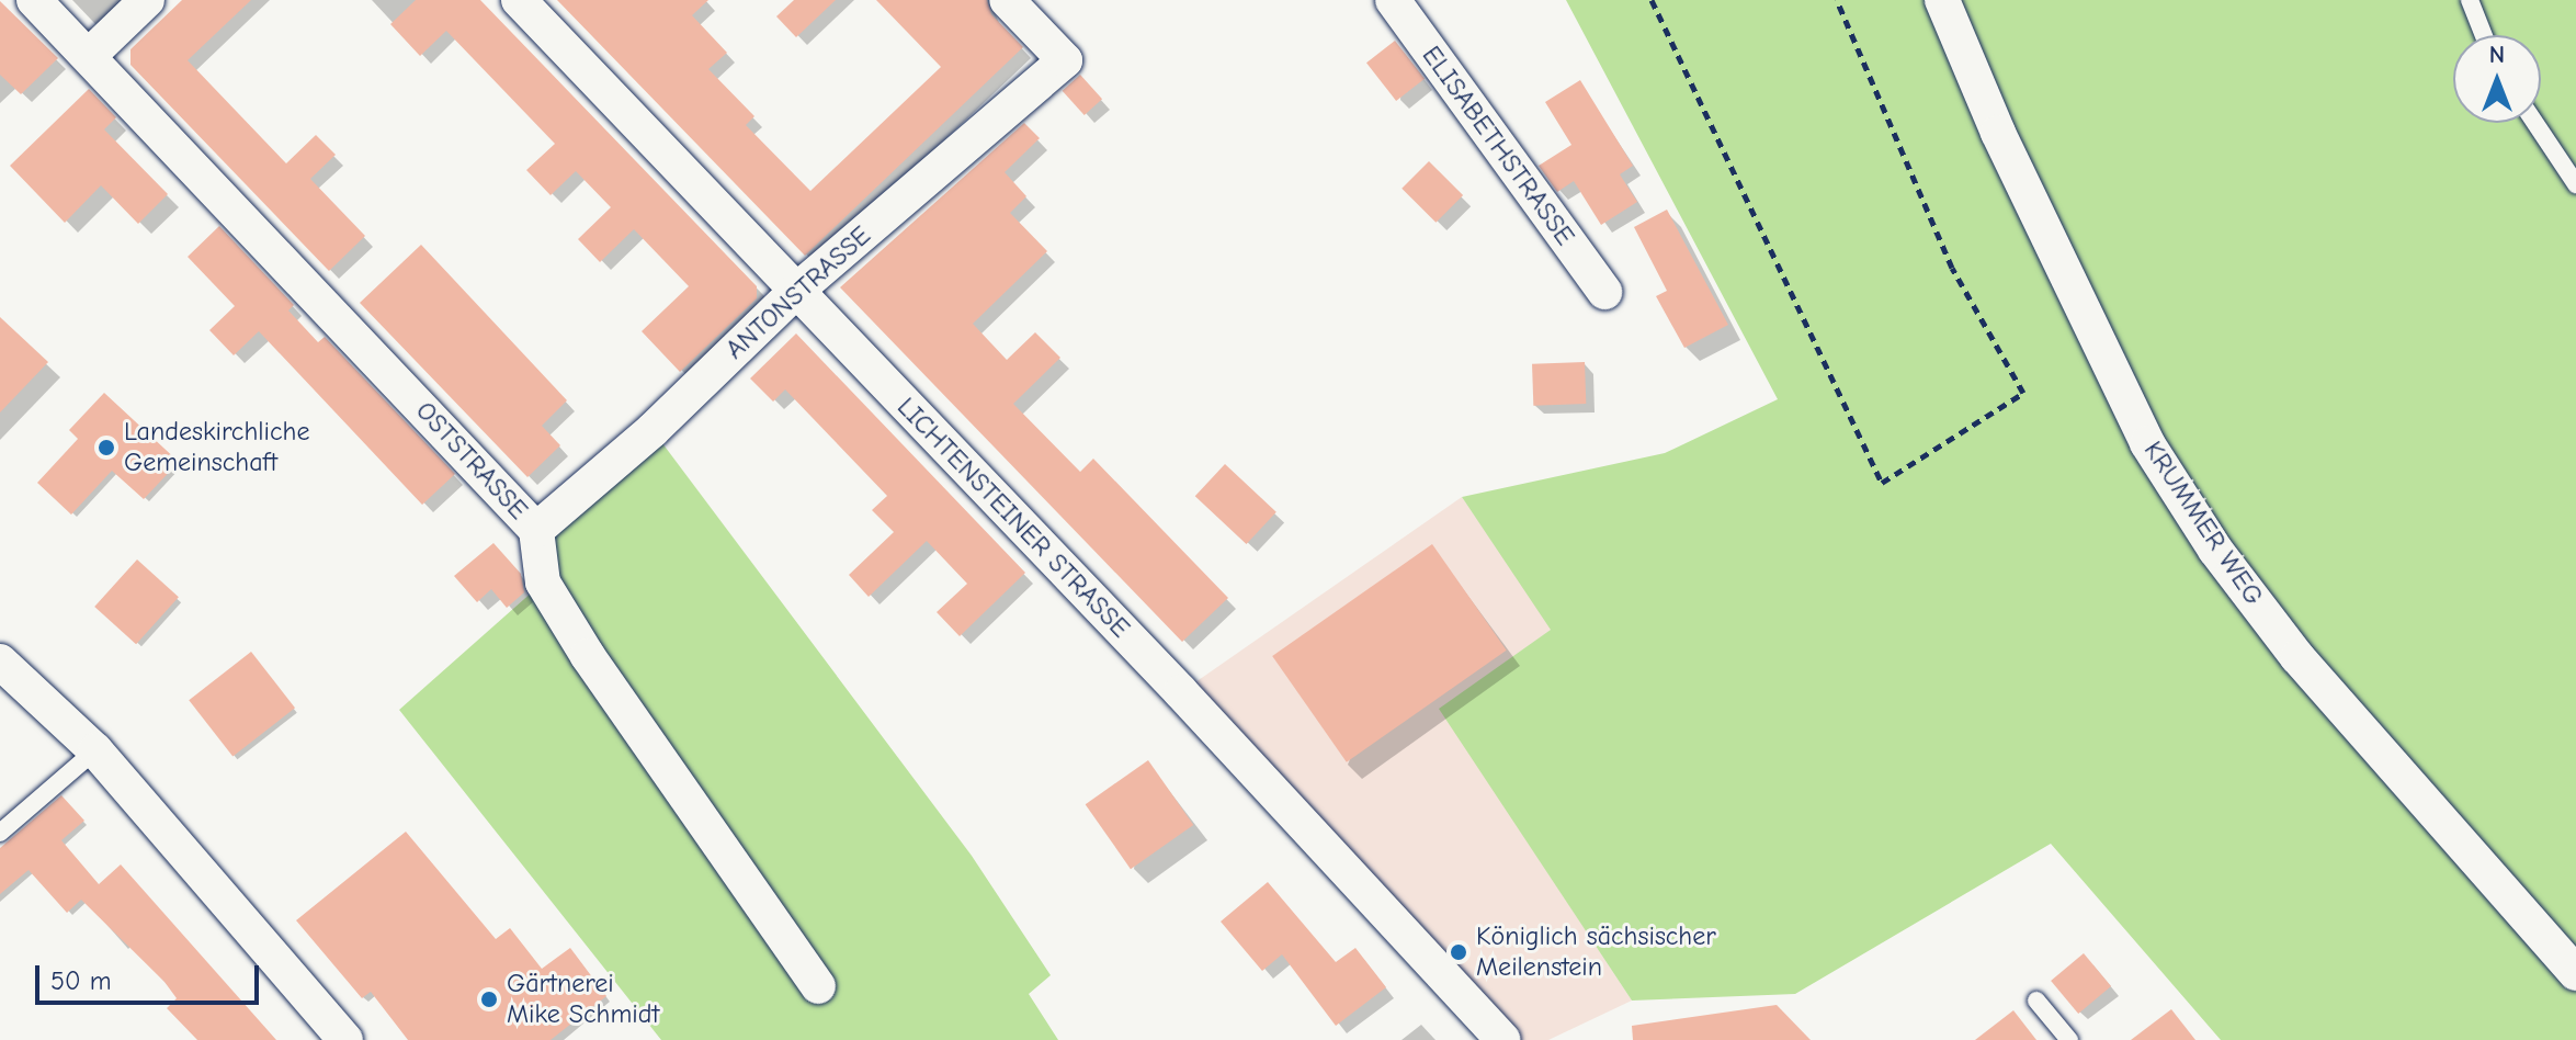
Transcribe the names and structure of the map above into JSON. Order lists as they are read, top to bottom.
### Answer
{
  "streets": {
    "street": [
      "ELISABETHSTRASSE",
      "ANTONSTRASSE",
      "OSTSTRASSE",
      "LICHTENSTEINER STRASSE",
      "KRUMMER WEG"
    ]
  },
  "crossings": [
    ["ANTONSTRASSE", "OSTSTRASSE"],
    ["ANTONSTRASSE", "LICHTENSTEINER STRASSE"]
  ],
  "places": ["Landeskirchliche Gemeinschaft", "Königlich sächsischer Meilenstein", "Gärtnerei Mike Schmidt"],
  "scale_bar": "50 m",
  "north": "top"
}
